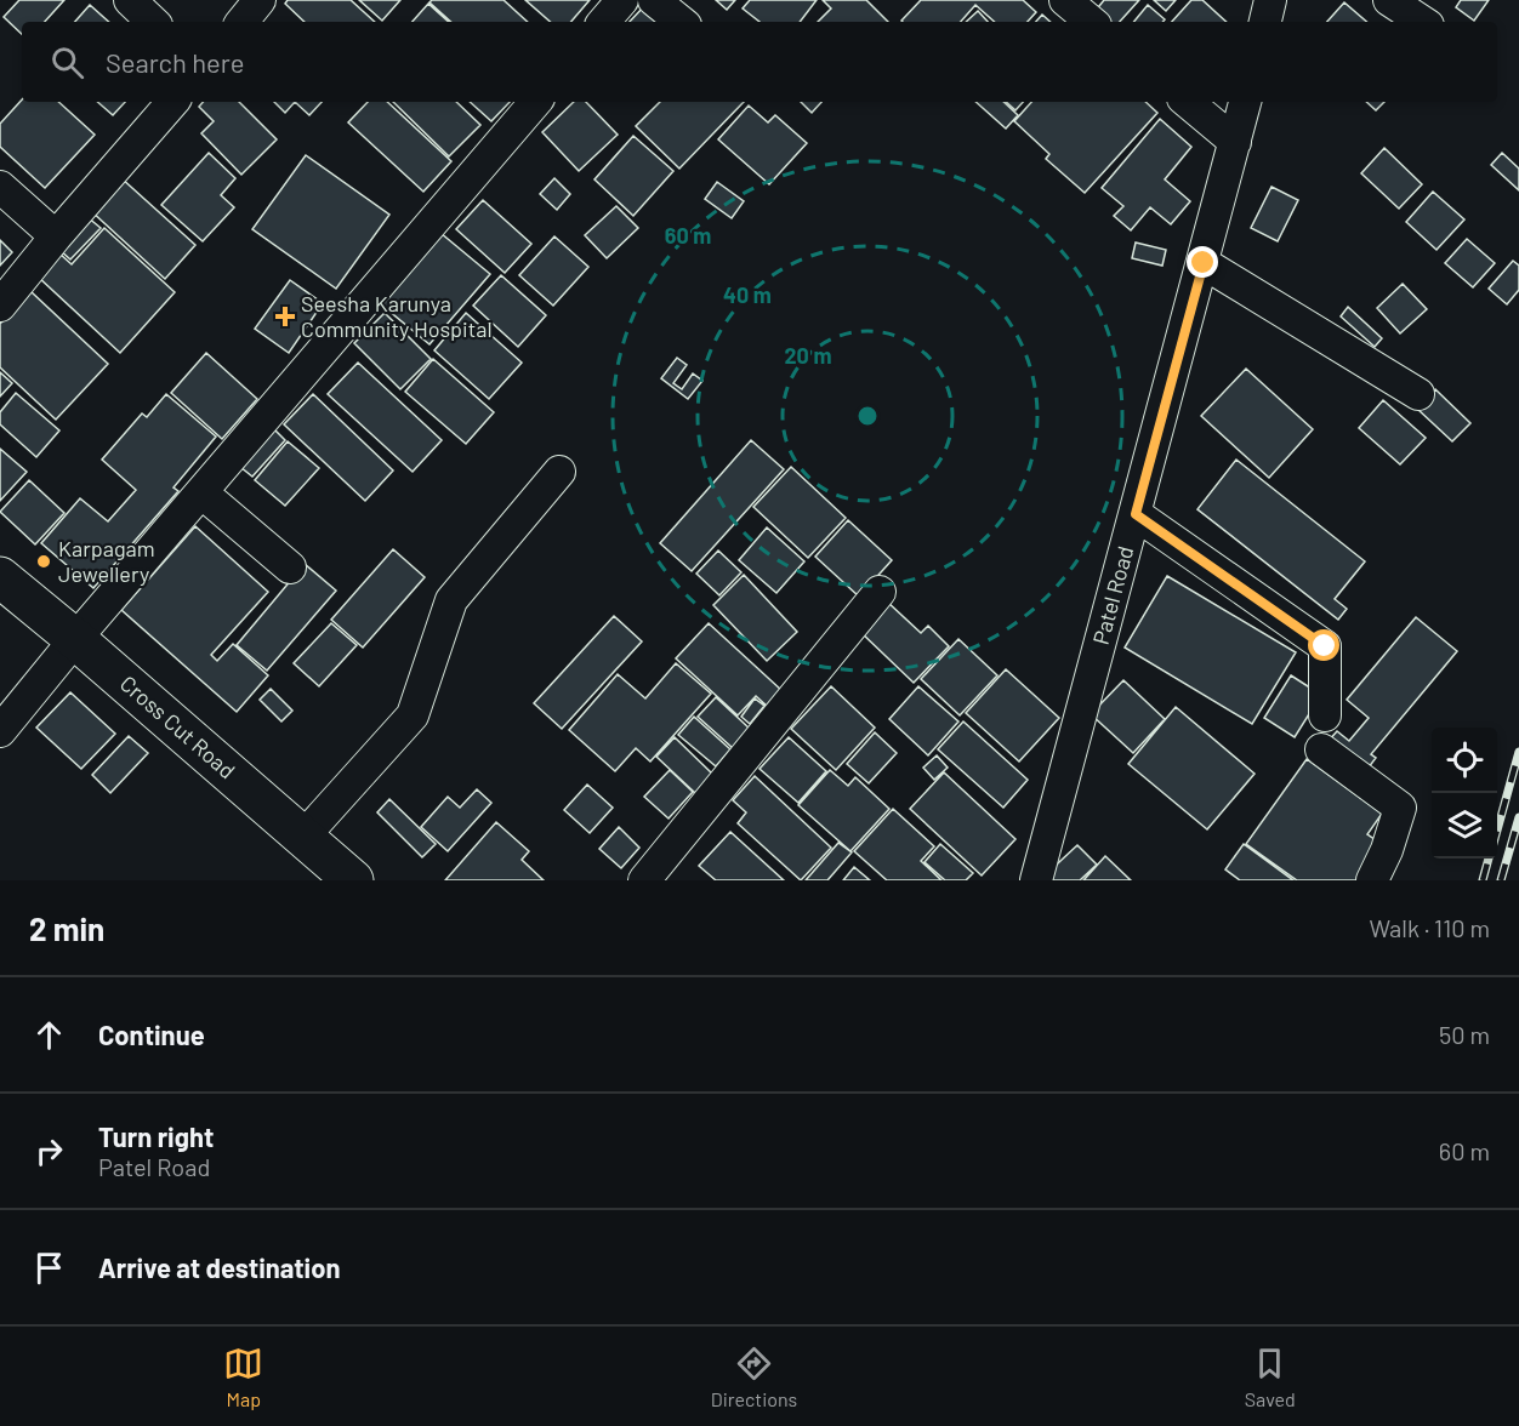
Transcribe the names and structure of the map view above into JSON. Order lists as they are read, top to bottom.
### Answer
{
  "streets": {
    "main road": ["Cross Cut Road"],
    "street": ["Patel Road"]
  },
  "places": {
    "health": ["Seesha Karunya Community Hospital"],
    "other": ["Karpagam Jewellery"]
  },
  "page": {
    "search": "Search here",
    "heading": ["2 min", "Walk · 110 m"],
    "list": [
      ["Continue", "50 m"],
      ["Turn right", "Patel Road", "60 m"],
      "Arrive at destination"
    ],
    "nav": ["Map", "Directions", "Saved"]
  },
  "rings": ["60 m", "40 m", "20 m"]
}
